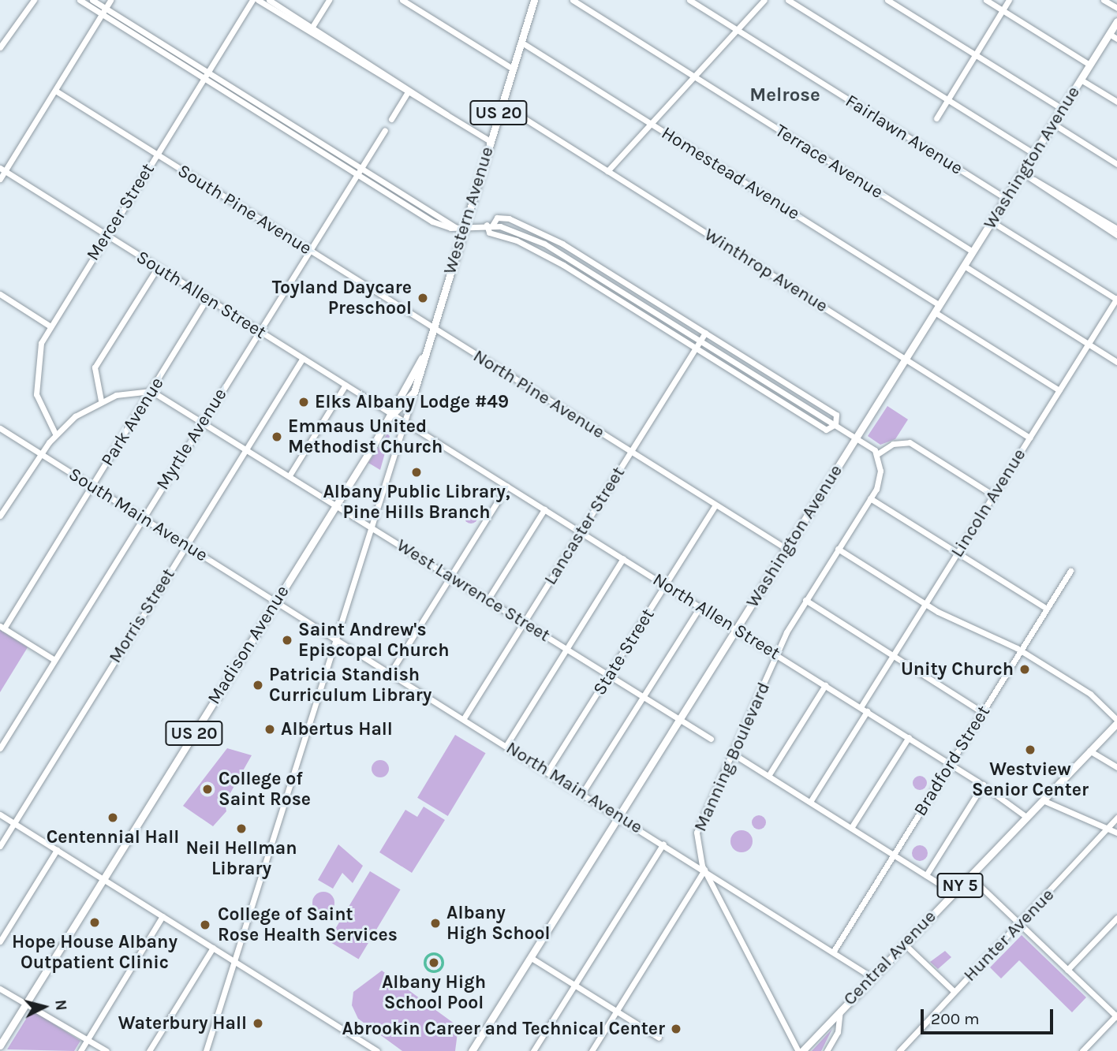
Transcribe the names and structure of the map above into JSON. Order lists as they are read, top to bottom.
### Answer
{
  "streets": {
    "main road": [
      "US 20",
      "Washington Avenue",
      "Western Avenue",
      "Madison Avenue",
      "NY 5",
      "Central Avenue"
    ],
    "street": [
      "Fairlawn Avenue",
      "Terrace Avenue",
      "Homestead Avenue",
      "South Pine Avenue",
      "Mercer Street",
      "Winthrop Avenue",
      "South Allen Street",
      "North Pine Avenue",
      "Park Avenue",
      "Myrtle Avenue",
      "Lincoln Avenue",
      "South Main Avenue",
      "Lancaster Street",
      "West Lawrence Street",
      "Morris Street",
      "North Allen Street",
      "State Street",
      "Manning Boulevard",
      "Bradford Street",
      "North Main Avenue",
      "Hunter Avenue"
    ]
  },
  "crossings": [
    ["Fairlawn Avenue", "Washington Avenue"],
    ["Washington Avenue", "Terrace Avenue"],
    ["Washington Avenue", "Homestead Avenue"],
    ["Washington Avenue", "Winthrop Avenue"],
    ["Washington Avenue", "North Pine Avenue"],
    ["Washington Avenue", "West Lawrence Street"],
    ["Washington Avenue", "North Allen Street"],
    ["Washington Avenue", "North Main Avenue"],
    ["Homestead Avenue", "Western Avenue"],
    ["South Pine Avenue", "Western Avenue"],
    ["South Pine Avenue", "Mercer Street"],
    ["South Pine Avenue", "North Pine Avenue"],
    ["South Pine Avenue", "Myrtle Avenue"],
    ["Western Avenue", "Winthrop Avenue"],
    ["Western Avenue", "South Allen Street"],
    ["Western Avenue", "North Pine Avenue"],
    ["Western Avenue", "West Lawrence Street"],
    ["Western Avenue", "North Allen Street"],
    ["Western Avenue", "Madison Avenue"],
    ["Western Avenue", "North Main Avenue"],
    ["Mercer Street", "South Allen Street"],
    ["Winthrop Avenue", "Lincoln Avenue"],
    ["South Allen Street", "Park Avenue"],
    ["South Allen Street", "Myrtle Avenue"],
    ["South Allen Street", "Morris Street"],
    ["South Allen Street", "North Allen Street"],
    ["South Allen Street", "Madison Avenue"],
    ["North Pine Avenue", "Lancaster Street"],
    ["North Pine Avenue", "State Street"],
    ["Park Avenue", "South Main Avenue"],
    ["Park Avenue", "West Lawrence Street"],
    ["Myrtle Avenue", "South Main Avenue"],
    ["Myrtle Avenue", "West Lawrence Street"],
    ["Lincoln Avenue", "North Allen Street"],
    ["South Main Avenue", "Morris Street"],
    ["South Main Avenue", "Madison Avenue"],
    ["South Main Avenue", "North Main Avenue"],
    ["Lancaster Street", "West Lawrence Street"],
    ["Lancaster Street", "North Allen Street"],
    ["Lancaster Street", "North Main Avenue"],
    ["West Lawrence Street", "Morris Street"],
    ["West Lawrence Street", "Madison Avenue"],
    ["West Lawrence Street", "State Street"],
    ["North Allen Street", "State Street"],
    ["North Allen Street", "Manning Boulevard"],
    ["North Allen Street", "Bradford Street"],
    ["North Allen Street", "Central Avenue"],
    ["Madison Avenue", "North Main Avenue"],
    ["State Street", "North Main Avenue"],
    ["Manning Boulevard", "North Main Avenue"],
    ["Manning Boulevard", "Central Avenue"],
    ["Bradford Street", "North Main Avenue"],
    ["North Main Avenue", "Central Avenue"]
  ],
  "districts": ["Melrose"],
  "places": [
    "Toyland Daycare Preschool",
    "Elks Albany Lodge #49",
    "Emmaus United Methodist Church",
    "Albany Public Library, Pine Hills Branch",
    "Saint Andrew's Episcopal Church",
    "Unity Church",
    "Patricia Standish Curriculum Library",
    "Albertus Hall",
    "Westview Senior Center",
    "College of Saint Rose",
    "Centennial Hall",
    "Neil Hellman Library",
    "Hope House Albany Outpatient Clinic",
    "Albany High School",
    "College of Saint Rose Health Services",
    "Albany High School Pool",
    "Waterbury Hall",
    "Abrookin Career and Technical Center"
  ],
  "scale_bar": "200 m",
  "north": "right"
}
